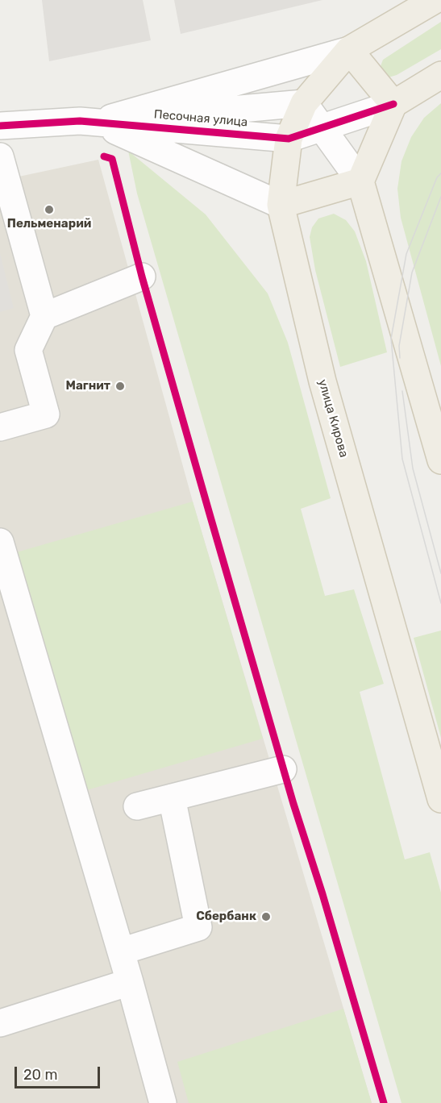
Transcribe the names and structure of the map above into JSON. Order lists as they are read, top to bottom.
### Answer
{
  "streets": {
    "main road": ["Песочная улица", "улица Кирова"]
  },
  "crossings": [
    ["Песочная улица", "улица Кирова"]
  ],
  "places": ["Пельменарий", "Магнит", "Сбербанк"],
  "scale_bar": "20 m"
}
